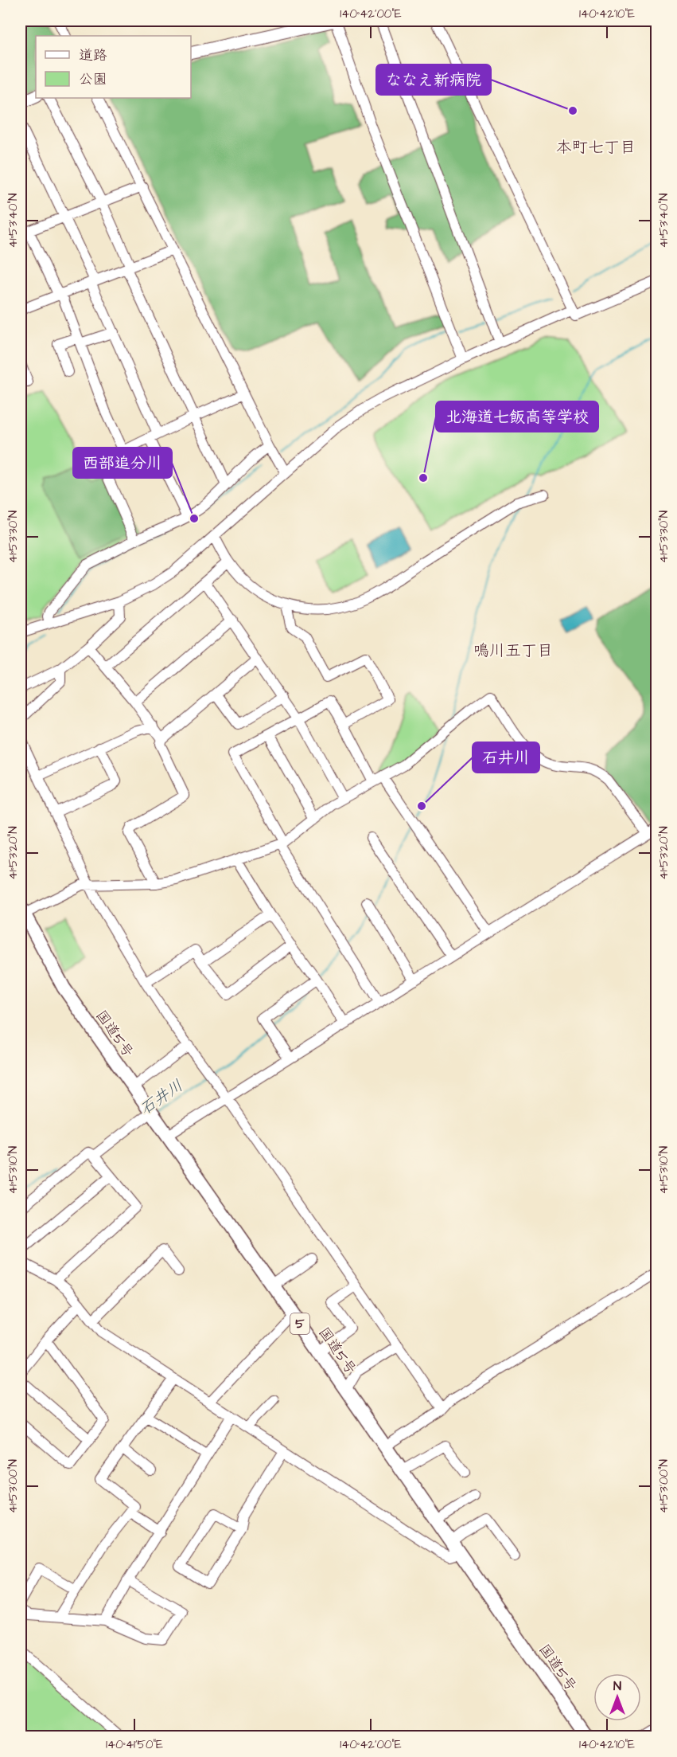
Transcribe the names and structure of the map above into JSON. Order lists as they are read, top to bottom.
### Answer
{
  "streets": {
    "highway": ["国道5号", "5"]
  },
  "districts": ["本町七丁目", "鳴川五丁目"],
  "water": ["石井川"],
  "places": [
    "ななえ新病院",
    "北海道七飯高等学校",
    "西部追分川",
    "石井川"
  ],
  "legend": ["道路", "公園"],
  "north": "top",
  "coordinates": [
    "140°42'00\"E",
    "140°42'10\"E",
    "41°53'40\"N",
    "41°53'30\"N",
    "41°53'20\"N",
    "41°53'10\"N",
    "41°53'00\"N",
    "140°41'50\"E"
  ]
}
